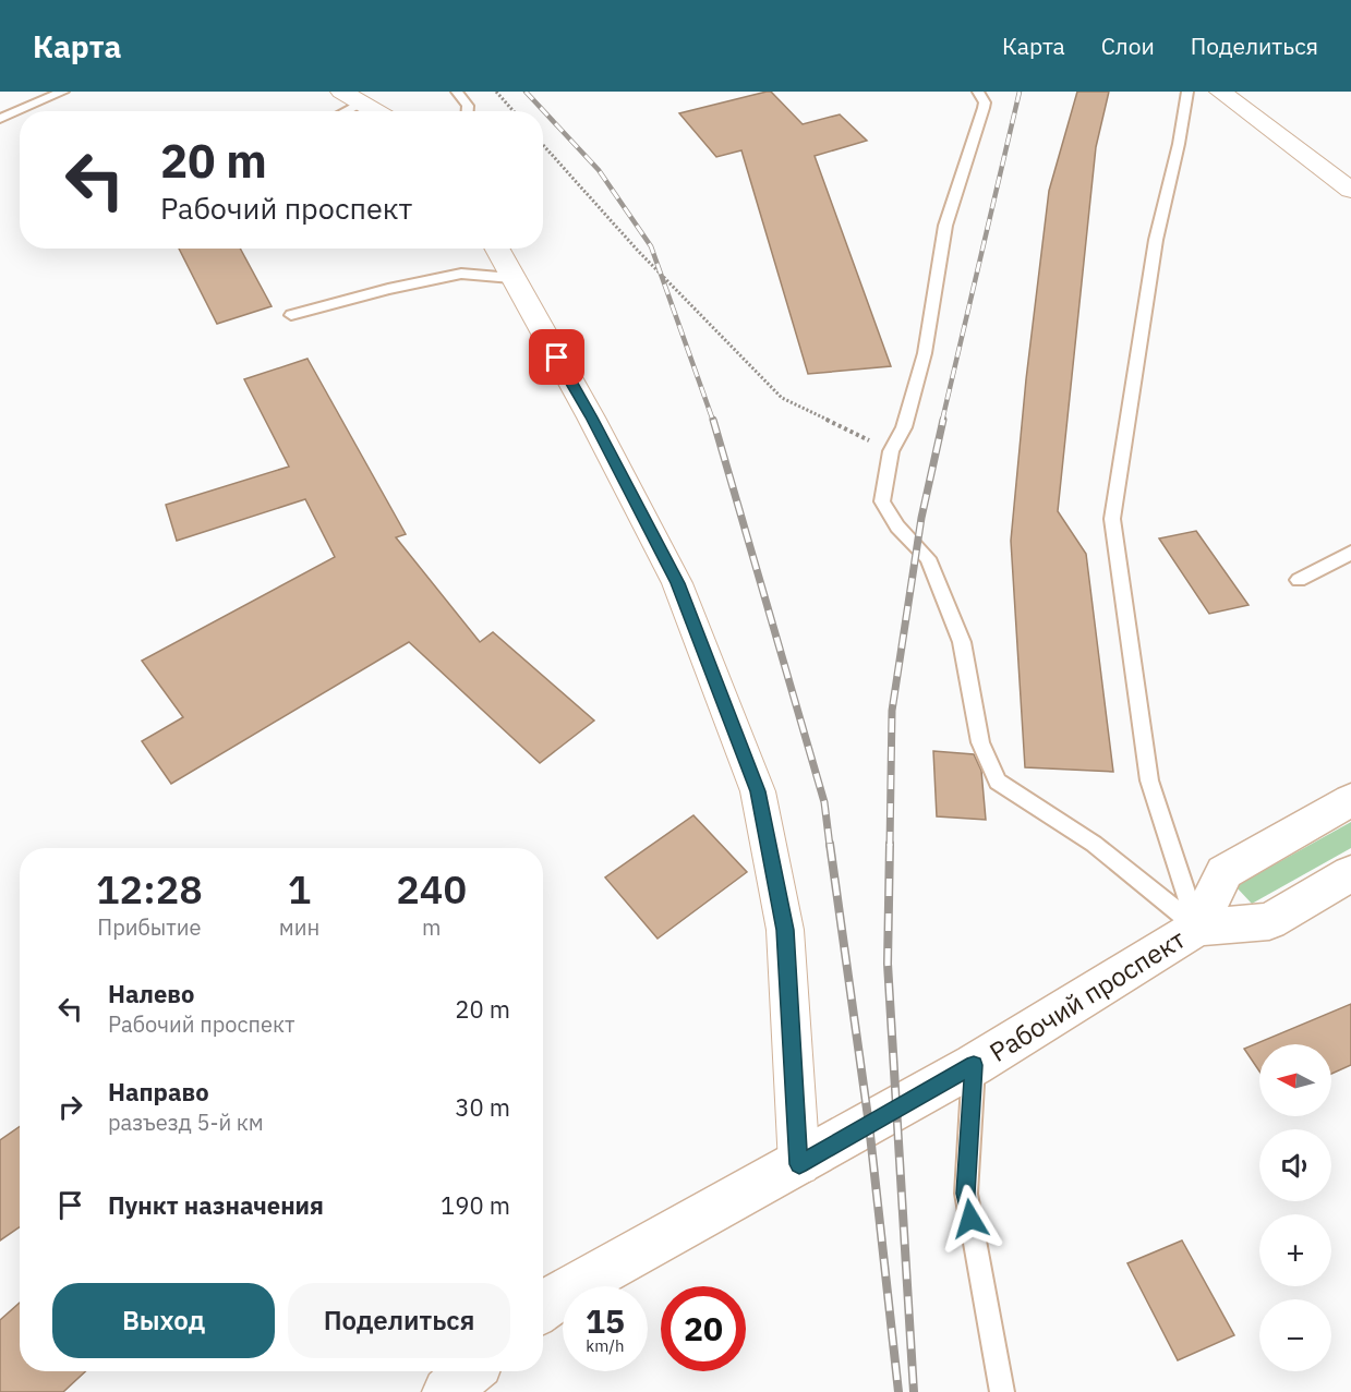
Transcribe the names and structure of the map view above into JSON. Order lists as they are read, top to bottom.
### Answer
{
  "streets": {
    "street": ["Рабочий проспект"]
  },
  "north": "left",
  "page": {
    "header": "Карта",
    "nav": ["Карта", "Слои", "Поделиться"],
    "turn": ["20 m", "Рабочий проспект"],
    "eta": [
      "12:28",
      "Прибытие",
      "1",
      "мин",
      "240",
      "m"
    ],
    "list": [
      {
        "name": "Налево",
        "note": "Рабочий проспект",
        "value": "20 m"
      },
      {
        "name": "Направо",
        "note": "разъезд 5-й км",
        "value": "30 m"
      },
      {
        "name": "Пункт назначения",
        "value": "190 m"
      }
    ],
    "map_buttons": ["+", "−"],
    "buttons": ["Выход", "Поделиться"],
    "speed": "15 km/h",
    "limit": "20"
  }
}
